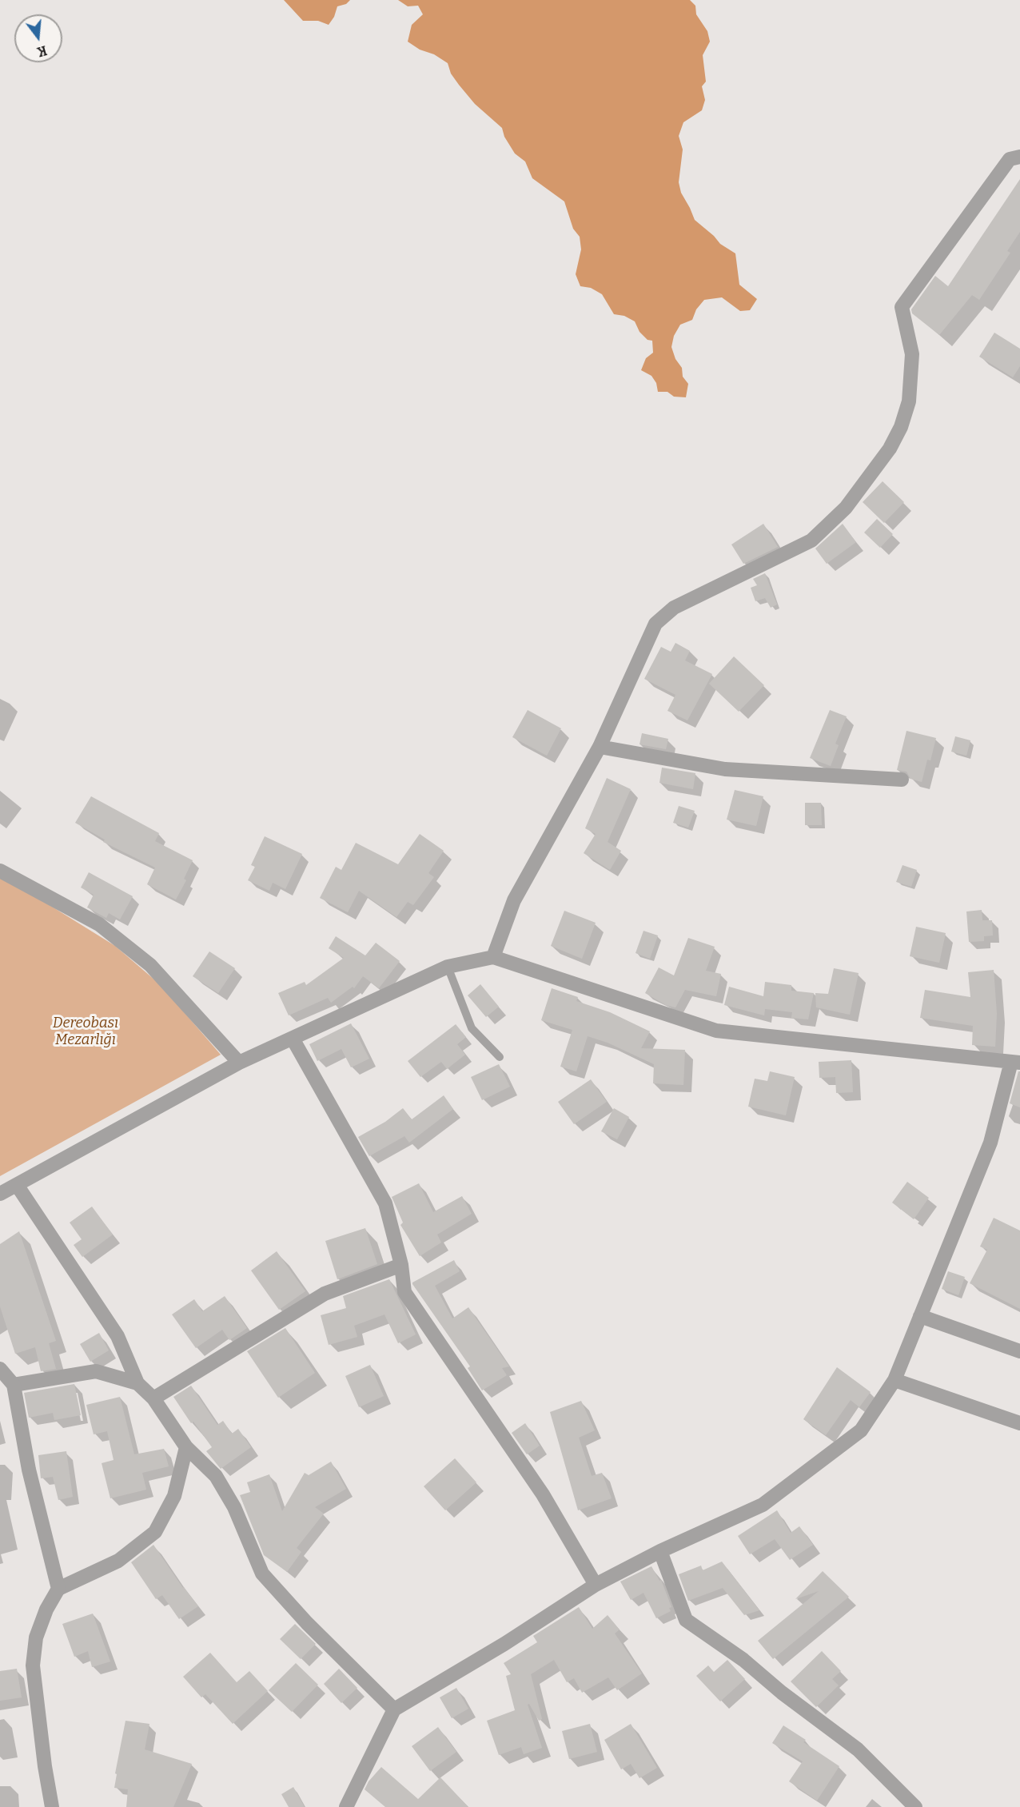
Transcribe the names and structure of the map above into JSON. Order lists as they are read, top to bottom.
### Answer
{
  "parks": ["Dereobası Mezarlığı"],
  "north": "bottom"
}
